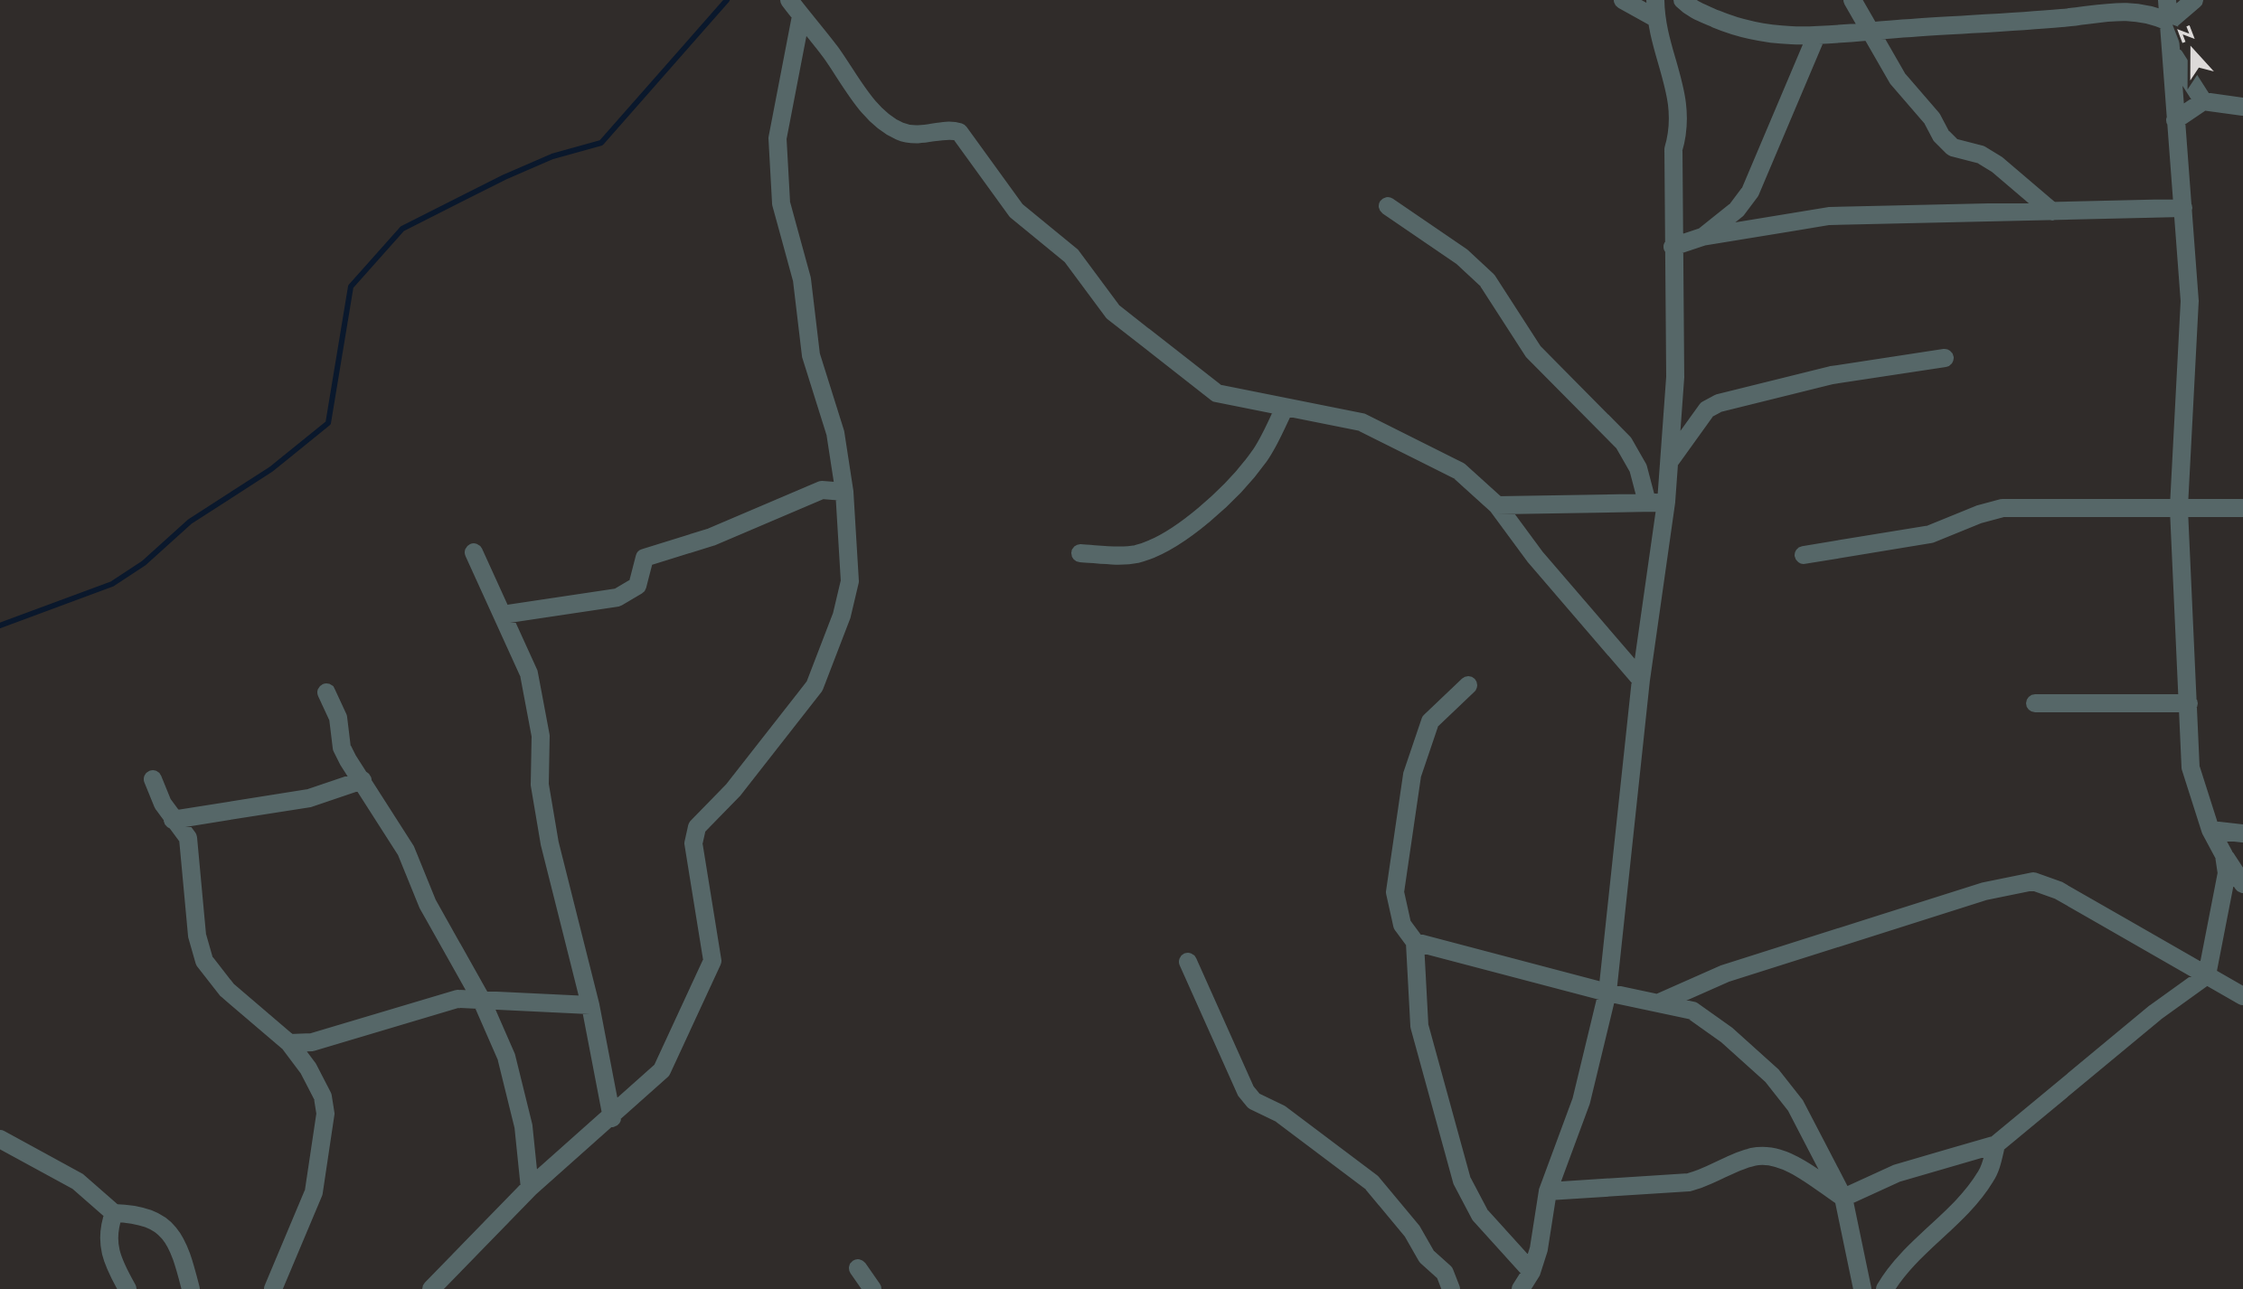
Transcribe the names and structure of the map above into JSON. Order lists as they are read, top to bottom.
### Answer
{
  "north": "top"
}
